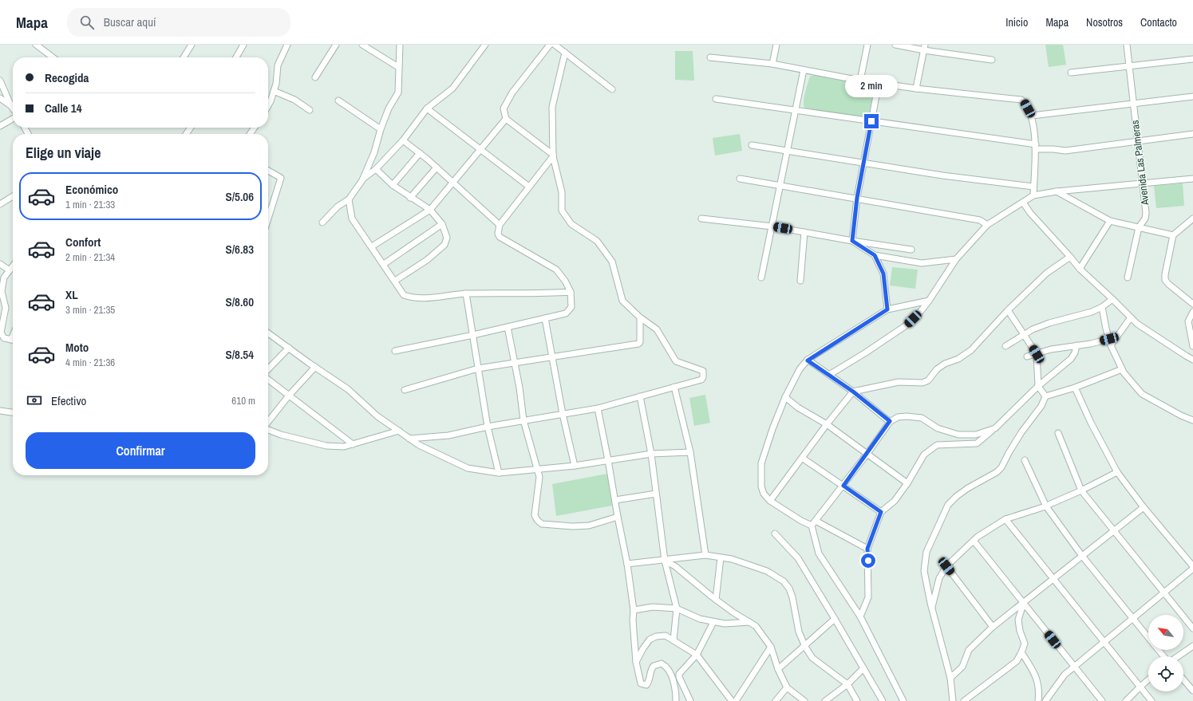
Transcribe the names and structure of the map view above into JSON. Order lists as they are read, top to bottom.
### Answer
{
  "streets": {
    "street": ["Avenida Las Palmeras"]
  },
  "north": "top left",
  "page": {
    "header": "Mapa",
    "search": "Buscar aquí",
    "nav": [
      "Inicio",
      "Mapa",
      "Nosotros",
      "Contacto"
    ],
    "banner": ["Recogida", "Calle 14"],
    "bubble": "2 min",
    "heading": "Elige un viaje",
    "list": [
      {
        "name": "Económico",
        "note": "1 min · 21:33",
        "value": "S/5.06"
      },
      {
        "name": "Confort",
        "note": "2 min · 21:34",
        "value": "S/6.83"
      },
      {
        "name": "XL",
        "note": "3 min · 21:35",
        "value": "S/8.60"
      },
      {
        "name": "Moto",
        "note": "4 min · 21:36",
        "value": "S/8.54"
      }
    ],
    "pay": ["Efectivo", "610 m"],
    "buttons": "Confirmar"
  }
}
